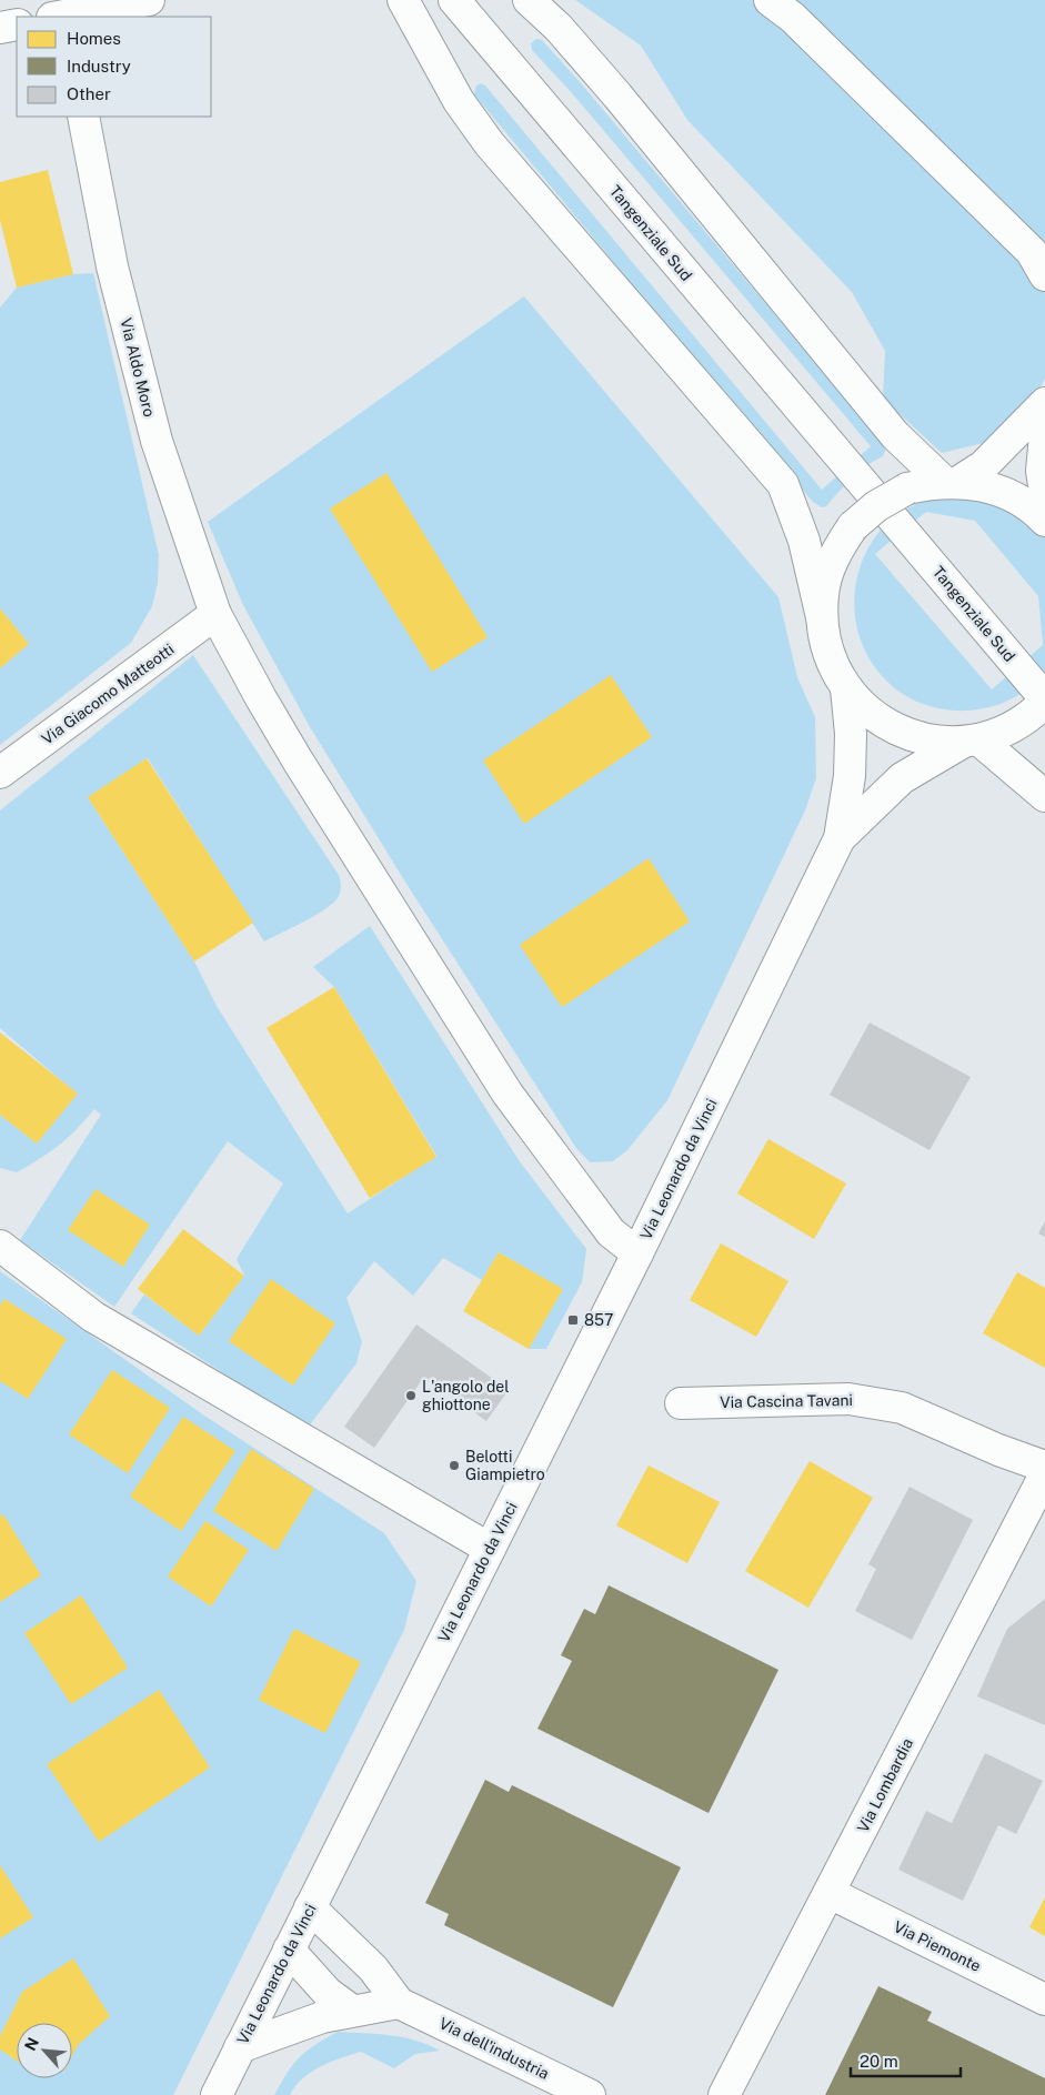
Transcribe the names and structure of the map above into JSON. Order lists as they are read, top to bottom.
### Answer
{
  "streets": {
    "main road": [
      "Tangenziale Sud",
      "Via Aldo Moro",
      "Via Giacomo Matteotti",
      "Via Leonardo da Vinci",
      "Via Cascina Tavani",
      "Via Lombardia",
      "Via Piemonte",
      "Via dell'industria"
    ]
  },
  "crossings": [
    ["Tangenziale Sud", "Via Leonardo da Vinci"],
    ["Via Aldo Moro", "Via Giacomo Matteotti"],
    ["Via Aldo Moro", "Via Leonardo da Vinci"],
    ["Via Lombardia", "Via Piemonte"]
  ],
  "places": {
    "transit": ["857"],
    "other": ["L'angolo del ghiottone", "Belotti Giampietro"]
  },
  "legend": ["Homes", "Industry", "Other"],
  "scale_bar": "20 m",
  "north": "top left"
}
